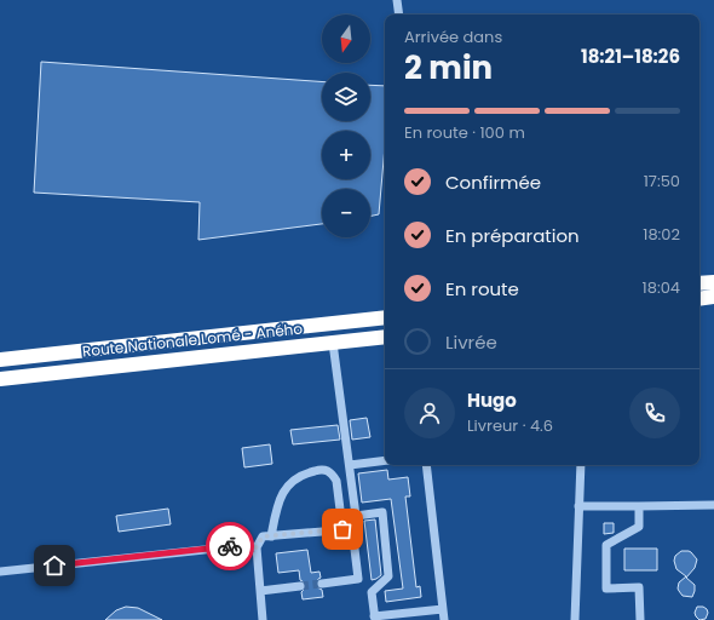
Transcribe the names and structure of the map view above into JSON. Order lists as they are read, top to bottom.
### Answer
{
  "streets": {
    "highway": ["Route Nationale Lomé - Aného"]
  },
  "north": "bottom",
  "page": {
    "map_buttons": ["+", "−"],
    "heading": ["2 min", "Arrivée dans", "18:21–18:26"],
    "panel": ["Hugo", "Livreur · 4.6"],
    "bar": "En route · 100 m",
    "list": [
      ["Confirmée", "17:50"],
      ["En préparation", "18:02"],
      ["En route", "18:04"],
      "Livrée"
    ]
  }
}
